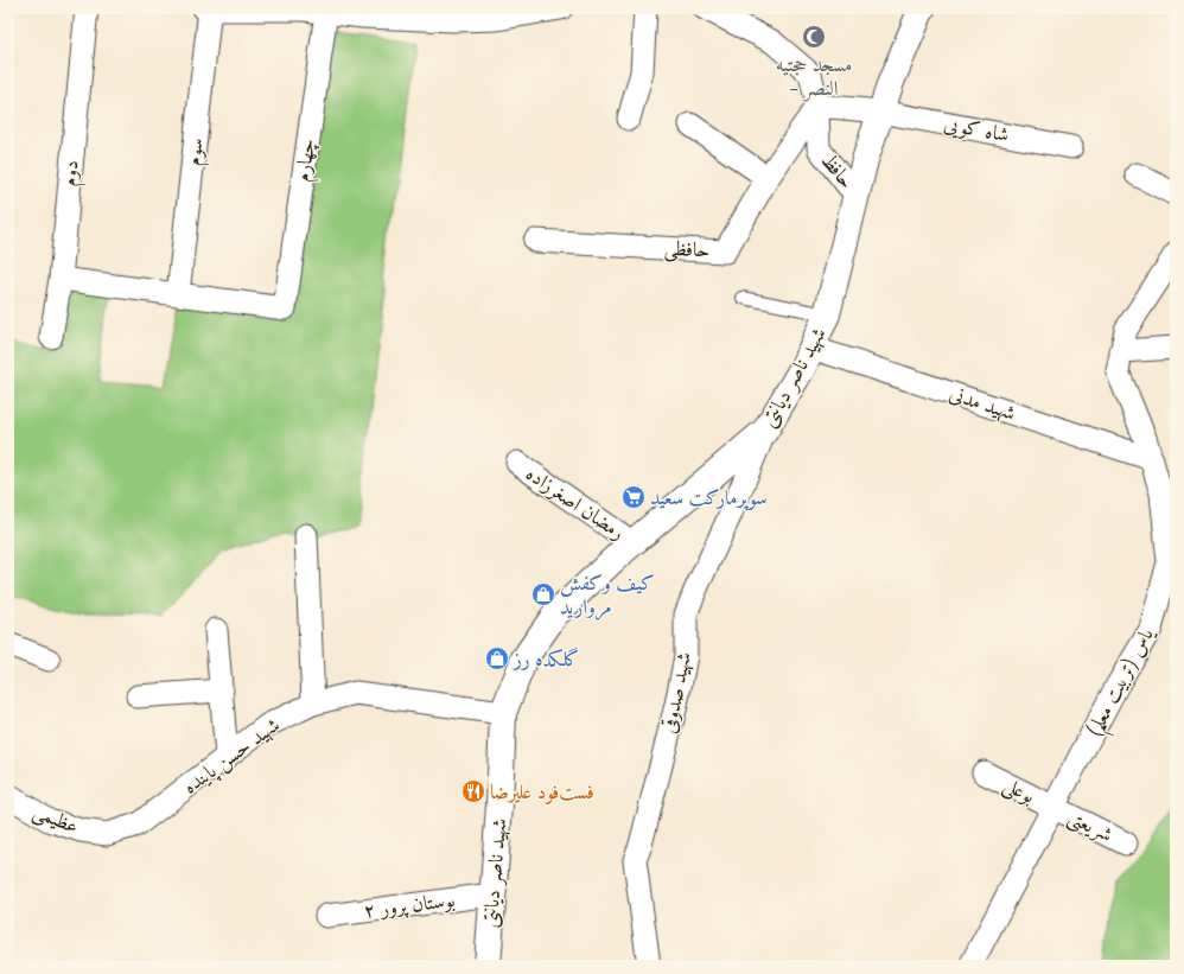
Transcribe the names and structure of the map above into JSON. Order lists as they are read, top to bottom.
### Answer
{
  "streets": {
    "main road": ["شهید ناصر دیانتی"],
    "street": [
      "شاه کویی",
      "سوم",
      "چهارم",
      "حافظ",
      "دوم",
      "حافظی",
      "شهید مدنی",
      "رمضان اصغرزاده",
      "یاس (تربیت معلم)",
      "شهید صدوقی",
      "شهید حسن پاینده",
      "بوعلی",
      "عظیمی",
      "شریعتی",
      "بوستان پرور ۲"
    ]
  },
  "crossings": [
    ["شاه کویی", "حافظ"],
    ["شاه کویی", "حافظی"],
    ["شاه کویی", "شهید ناصر دیانتی"],
    ["سوم", "چهارم"],
    ["حافظ", "حافظی"],
    ["حافظ", "شهید ناصر دیانتی"],
    ["شهید ناصر دیانتی", "شهید مدنی"],
    ["شهید ناصر دیانتی", "رمضان اصغرزاده"],
    ["شهید ناصر دیانتی", "شهید صدوقی"],
    ["شهید ناصر دیانتی", "شهید حسن پاینده"],
    ["شهید ناصر دیانتی", "بوستان پرور ۲"],
    ["شهید مدنی", "یاس (تربیت معلم)"],
    ["یاس (تربیت معلم)", "بوعلی"],
    ["یاس (تربیت معلم)", "شریعتی"],
    ["شهید حسن پاینده", "عظیمی"],
    ["بوعلی", "شریعتی"]
  ],
  "places": {
    "mosque": ["مسجد حجتیه - النصر"],
    "supermarket": ["سوپرمارکت سعید"],
    "shop": ["کیف و‌کفش مروارید", "گلکده رز"],
    "restaurant": ["فست‌فود علیرضا"]
  }
}
